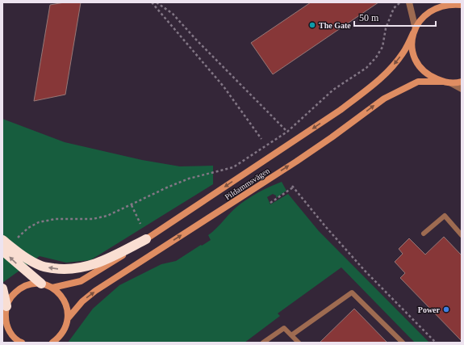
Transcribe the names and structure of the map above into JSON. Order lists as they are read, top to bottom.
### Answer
{
  "streets": {
    "main road": ["Pildammsvägen"]
  },
  "places": ["The Gate", "Power"],
  "scale_bar": "50 m"
}
